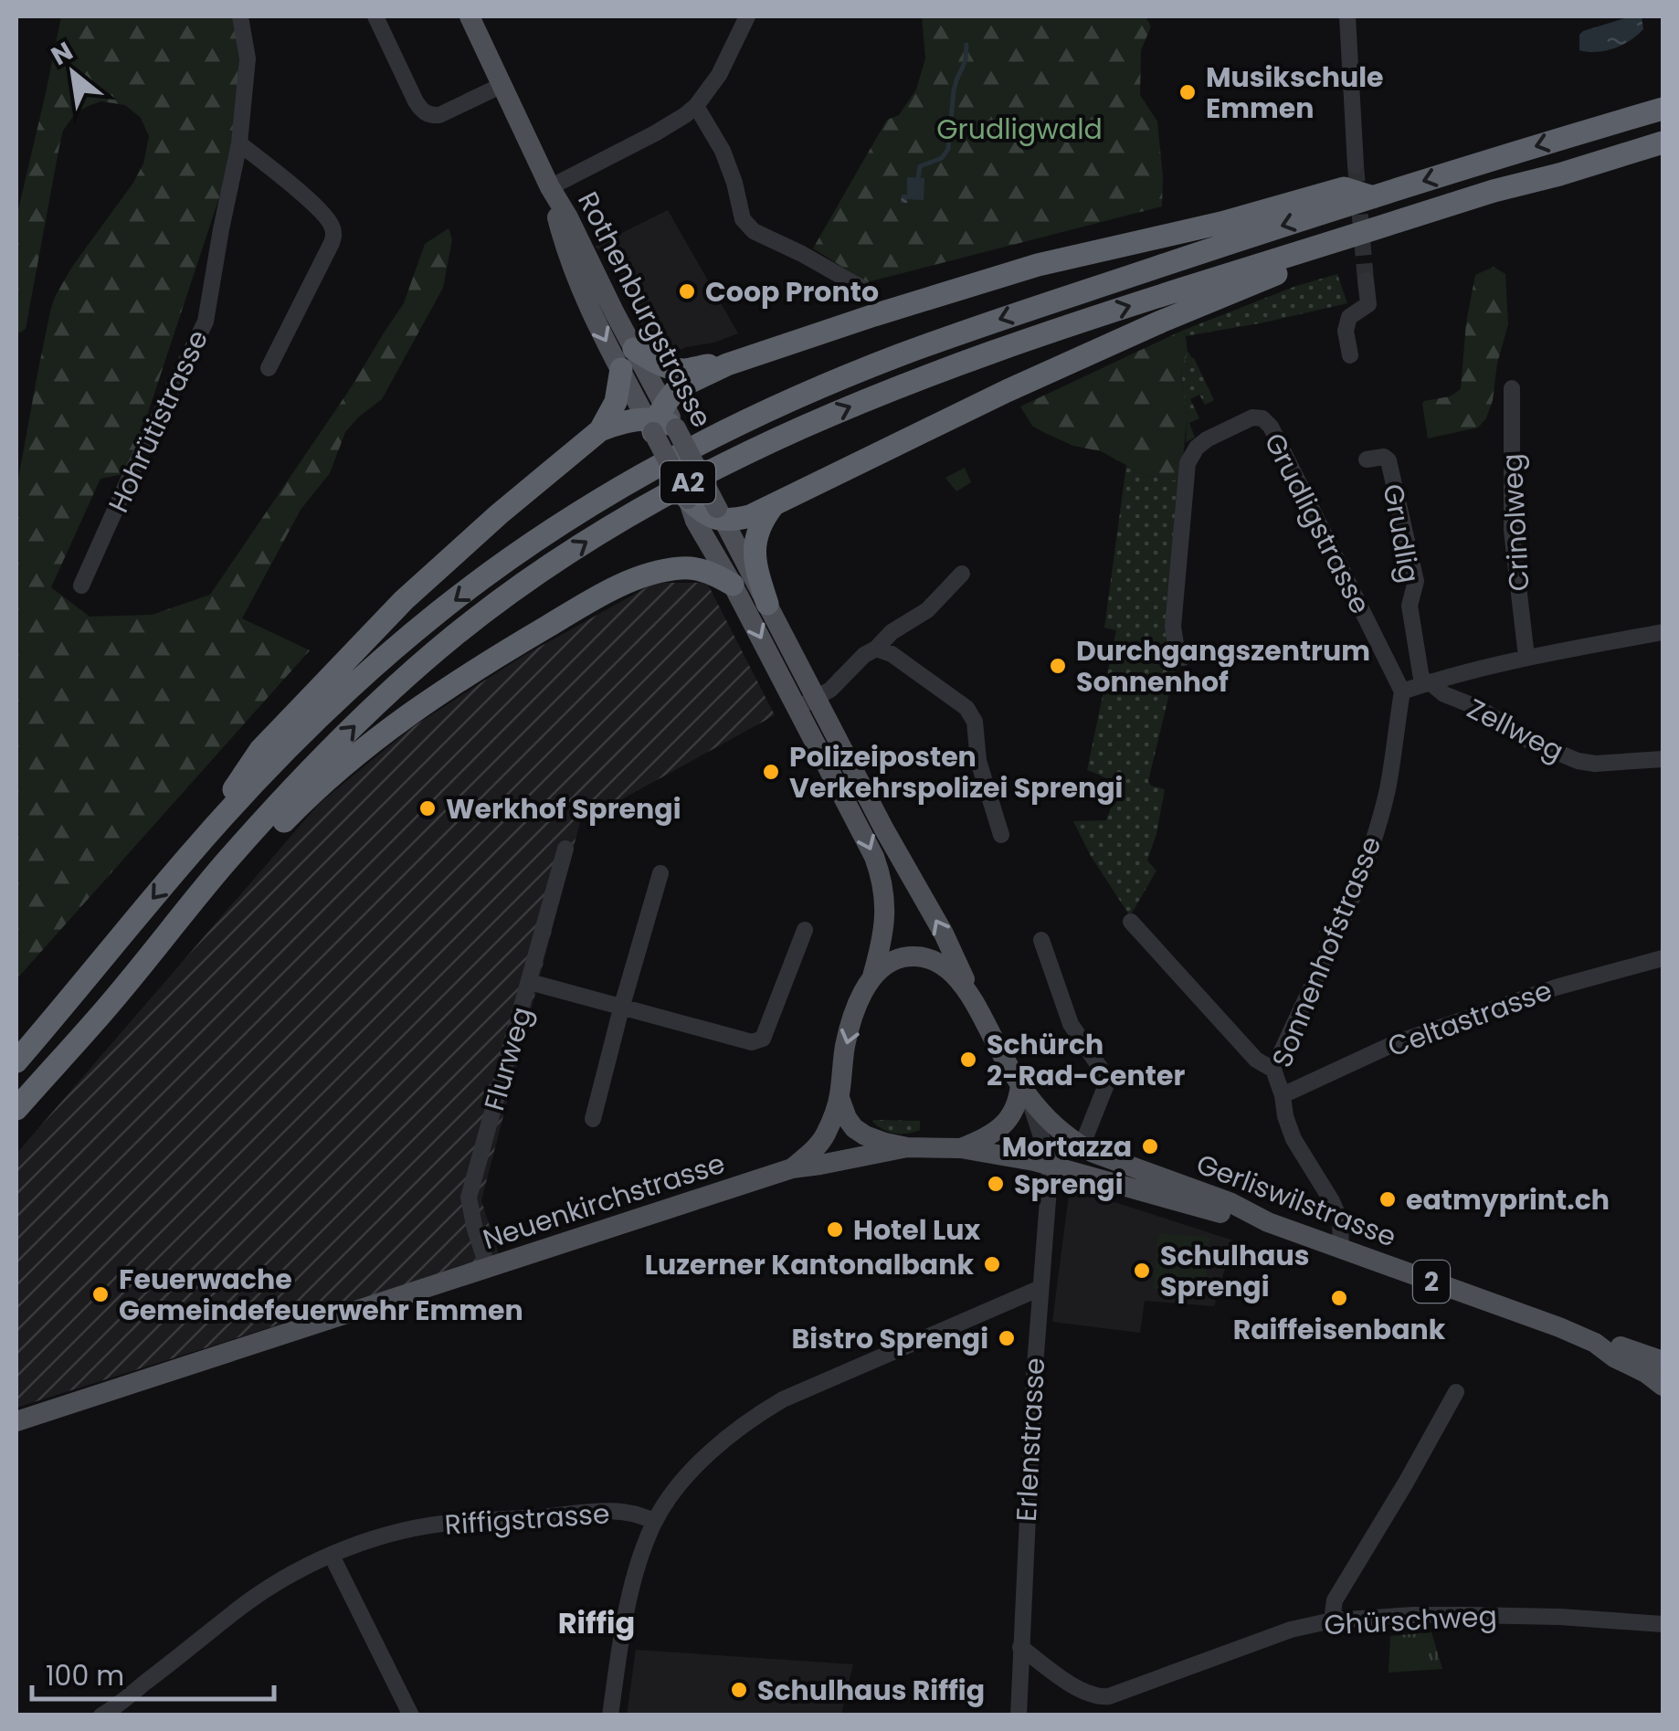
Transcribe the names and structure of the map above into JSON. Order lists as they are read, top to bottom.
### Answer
{
  "streets": {
    "highway": ["A2"],
    "main road": [
      "Rothenburgstrasse",
      "Gerliswilstrasse",
      "Neuenkirchstrasse",
      "2"
    ],
    "street": [
      "Hohrütistrasse",
      "Crinolweg",
      "Grudligstrasse",
      "Grudlig",
      "Zellweg",
      "Sonnenhofstrasse",
      "Celtastrasse",
      "Flurweg",
      "Erlenstrasse",
      "Riffigstrasse",
      "Ghürschweg"
    ]
  },
  "crossings": [
    ["Rothenburgstrasse", "2"],
    ["Grudligstrasse", "Sonnenhofstrasse"],
    ["Grudlig", "Zellweg"],
    ["Sonnenhofstrasse", "Celtastrasse"],
    ["Sonnenhofstrasse", "Gerliswilstrasse"],
    ["Flurweg", "Neuenkirchstrasse"],
    ["Gerliswilstrasse", "2"],
    ["Neuenkirchstrasse", "2"],
    ["2", "Erlenstrasse"],
    ["Erlenstrasse", "Ghürschweg"]
  ],
  "districts": ["Riffig"],
  "parks": ["Grudligwald"],
  "places": [
    "Musikschule Emmen",
    "Coop Pronto",
    "Durchgangszentrum Sonnenhof",
    "Polizeiposten Verkehrspolizei Sprengi",
    "Werkhof Sprengi",
    "Schürch 2-Rad-Center",
    "Mortazza",
    "Sprengi",
    "eatmyprint.ch",
    "Hotel Lux",
    "Luzerner Kantonalbank",
    "Schulhaus Sprengi",
    "Feuerwache Gemeindefeuerwehr Emmen",
    "Raiffeisenbank",
    "Bistro Sprengi",
    "Schulhaus Riffig"
  ],
  "scale_bar": "100 m",
  "north": "top left"
}
